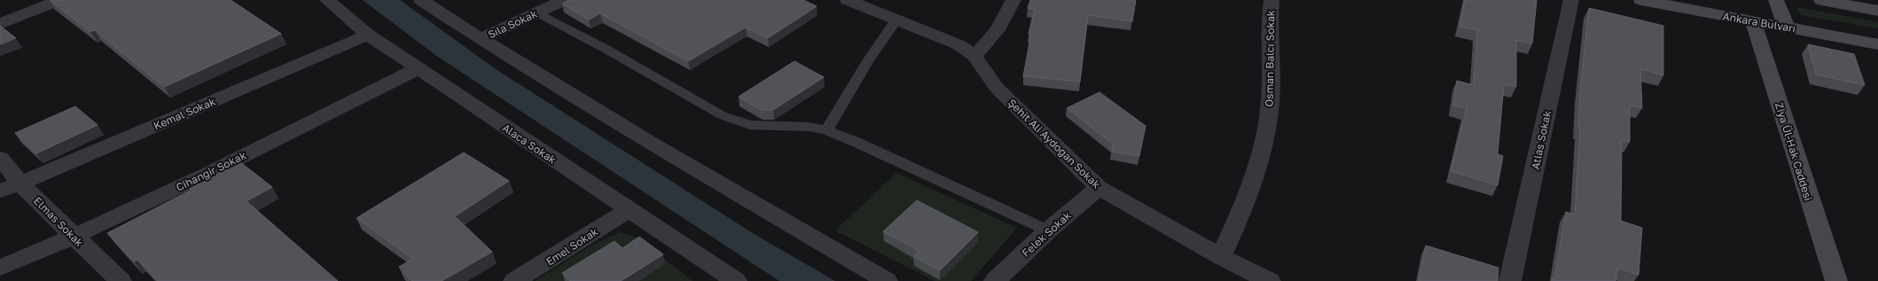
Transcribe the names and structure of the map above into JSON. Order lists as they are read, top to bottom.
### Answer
{
  "streets": {
    "street": [
      "Ankara Bulvarı",
      "Sıla Sokak",
      "Osman Balcı Sokak",
      "Kemal Sokak",
      "Atlas Sokak",
      "Alaca Sokak",
      "Şehit Ali Aydoğan Sokak",
      "Ziya Ül-Hak Caddesi",
      "Cihangir Sokak",
      "Elmas Sokak",
      "Felek Sokak",
      "Emel Sokak"
    ]
  },
  "crossings": [
    ["Ankara Bulvarı", "Ziya Ül-Hak Caddesi"],
    ["Osman Balcı Sokak", "Şehit Ali Aydoğan Sokak"],
    ["Kemal Sokak", "Alaca Sokak"],
    ["Kemal Sokak", "Elmas Sokak"],
    ["Alaca Sokak", "Cihangir Sokak"],
    ["Alaca Sokak", "Emel Sokak"],
    ["Şehit Ali Aydoğan Sokak", "Felek Sokak"],
    ["Cihangir Sokak", "Elmas Sokak"]
  ]
}
